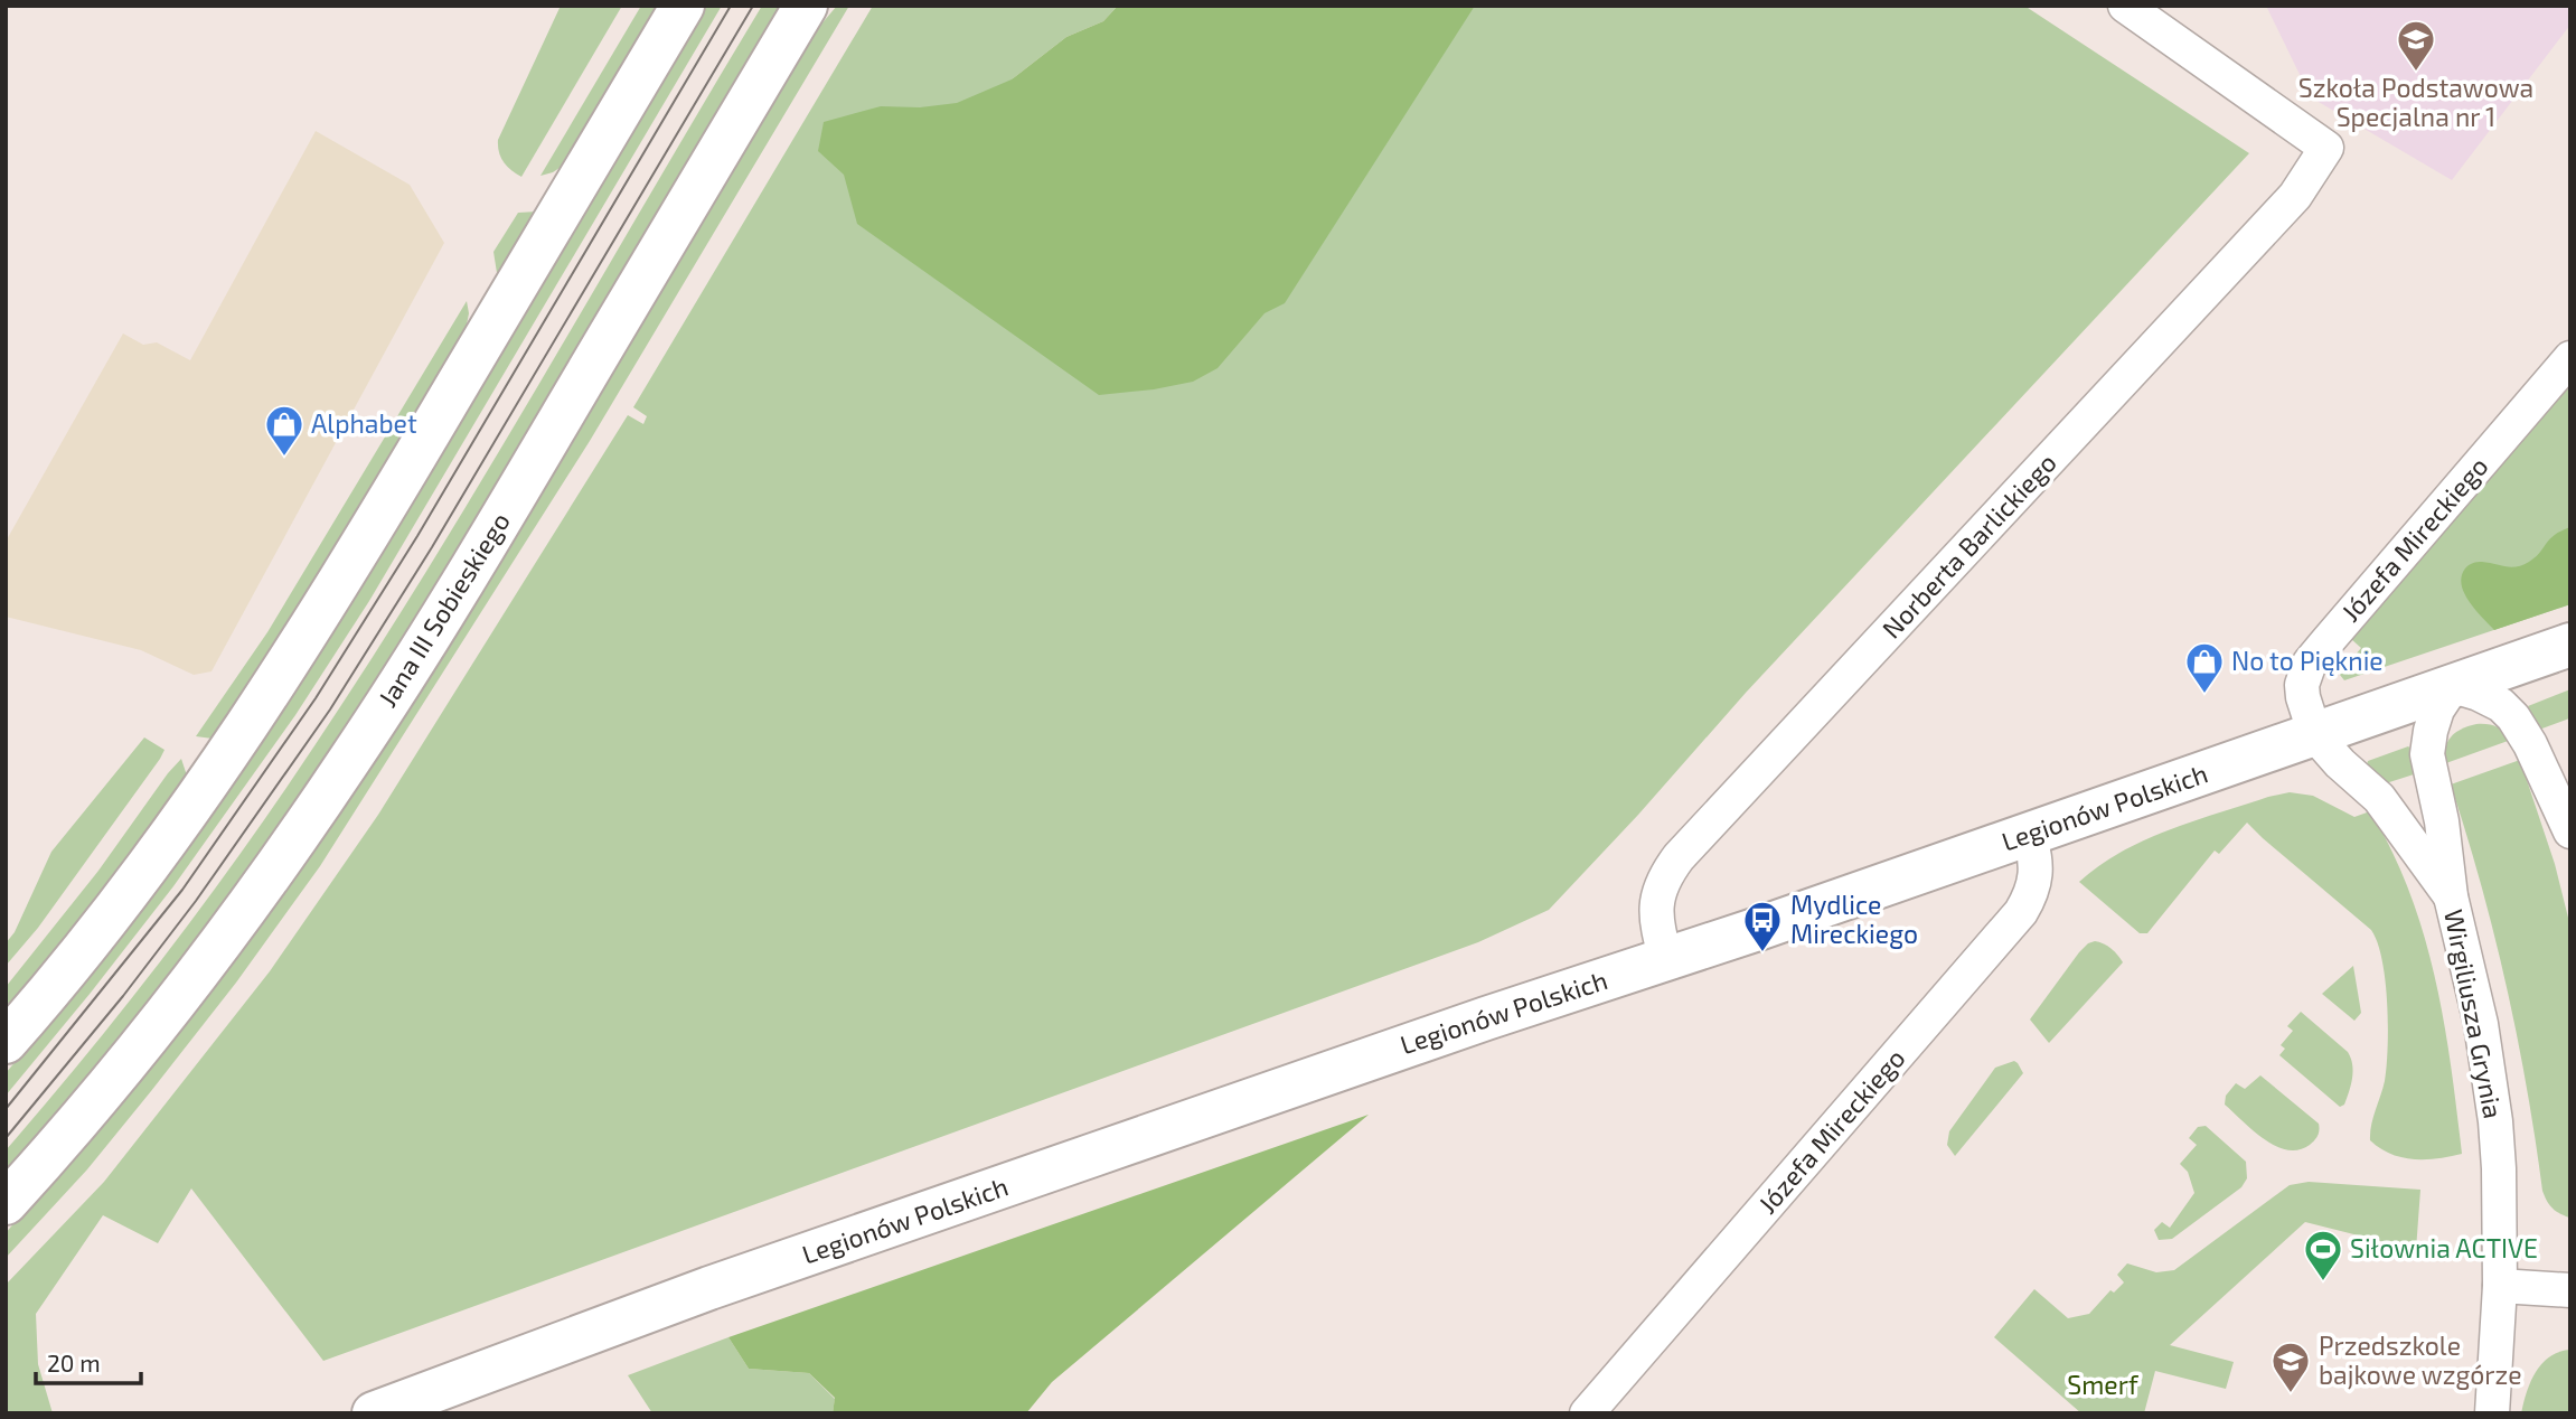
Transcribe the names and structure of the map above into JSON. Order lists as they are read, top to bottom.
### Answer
{
  "streets": {
    "main road": ["Jana III Sobieskiego", "Legionów Polskich"],
    "street": ["Józefa Mireckiego", "Norberta Barlickiego", "Wirgiliusza Grynia"]
  },
  "crossings": [
    ["Józefa Mireckiego", "Legionów Polskich"],
    ["Józefa Mireckiego", "Wirgiliusza Grynia"],
    ["Norberta Barlickiego", "Legionów Polskich"],
    ["Legionów Polskich", "Wirgiliusza Grynia"]
  ],
  "parks": ["Smerf"],
  "places": {
    "school or university": ["Szkoła Podstawowa Specjalna nr 1", "Przedszkole bajkowe wzgórze"],
    "shop": ["Alphabet", "No to Pięknie"],
    "bus stop": ["Mydlice Mireckiego"],
    "sports": ["Siłownia ACTIVE"]
  },
  "scale_bar": "20 m"
}
